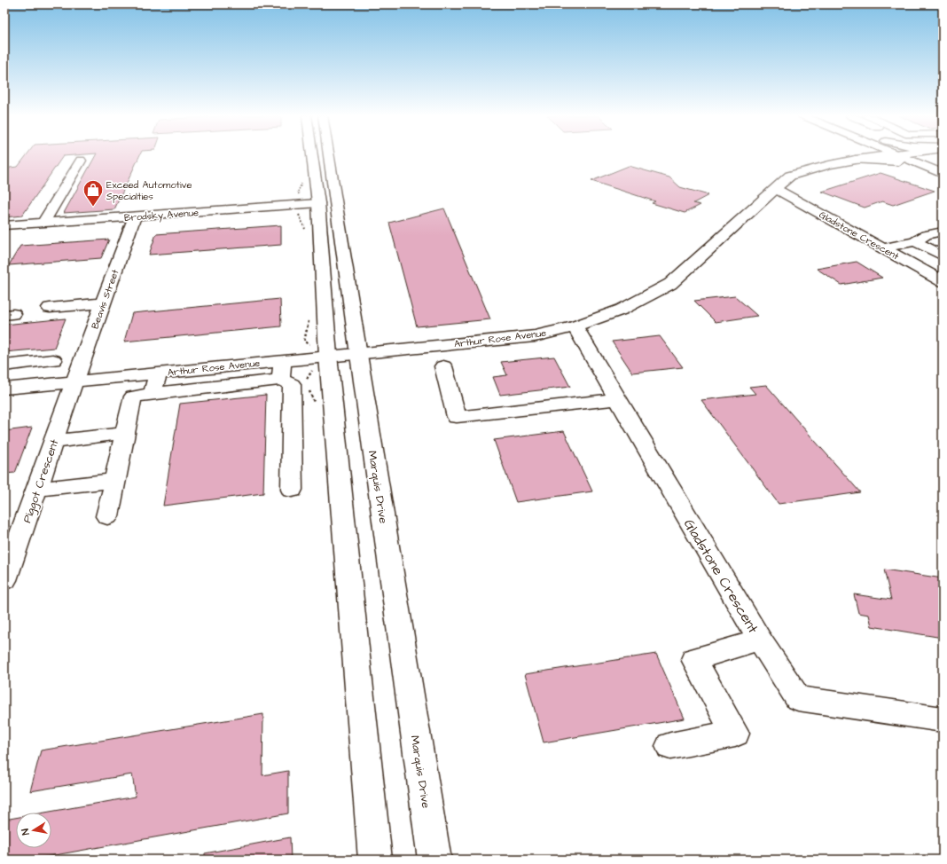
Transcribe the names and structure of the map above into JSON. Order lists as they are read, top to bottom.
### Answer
{
  "streets": {
    "main road": [
      "Brodsky Avenue",
      "Gladstone Crescent",
      "Beavis Street",
      "Arthur Rose Avenue",
      "Piggot Crescent",
      "Marquis Drive"
    ]
  },
  "crossings": [
    ["Brodsky Avenue", "Beavis Street"],
    ["Gladstone Crescent", "Arthur Rose Avenue"],
    ["Beavis Street", "Arthur Rose Avenue"],
    ["Beavis Street", "Piggot Crescent"],
    ["Arthur Rose Avenue", "Piggot Crescent"],
    ["Arthur Rose Avenue", "Marquis Drive"]
  ],
  "places": {
    "shop": ["Exceed Automotive Specialties"]
  },
  "north": "left"
}
